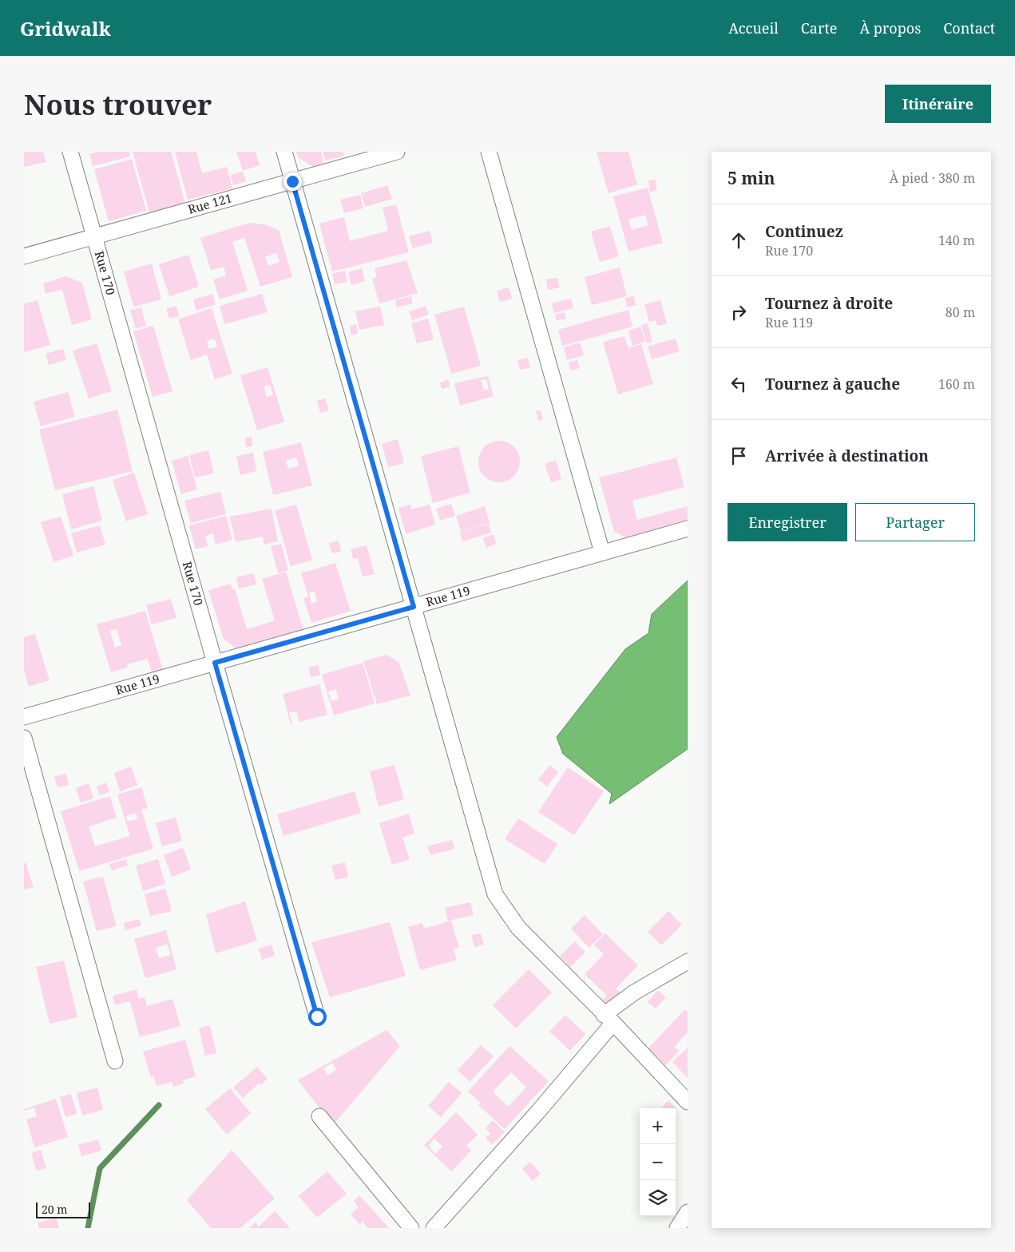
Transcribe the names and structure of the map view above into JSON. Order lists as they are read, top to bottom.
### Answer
{
  "streets": {
    "street": ["Rue 121", "Rue 170", "Rue 119"]
  },
  "crossings": [
    ["Rue 121", "Rue 170"],
    ["Rue 170", "Rue 119"]
  ],
  "scale_bar": "20 m",
  "page": {
    "header": "Gridwalk",
    "nav": [
      "Accueil",
      "Carte",
      "À propos",
      "Contact"
    ],
    "buttons": [
      "Itinéraire",
      ["Enregistrer", "Partager"]
    ],
    "title": "Nous trouver",
    "heading": ["5 min", "À pied · 380 m"],
    "list": [
      ["Continuez", "Rue 170", "140 m"],
      ["Tournez à droite", "Rue 119", "80 m"],
      ["Tournez à gauche", "160 m"],
      "Arrivée à destination"
    ],
    "map_buttons": ["+", "−"],
    "scale": "20 m"
  }
}
